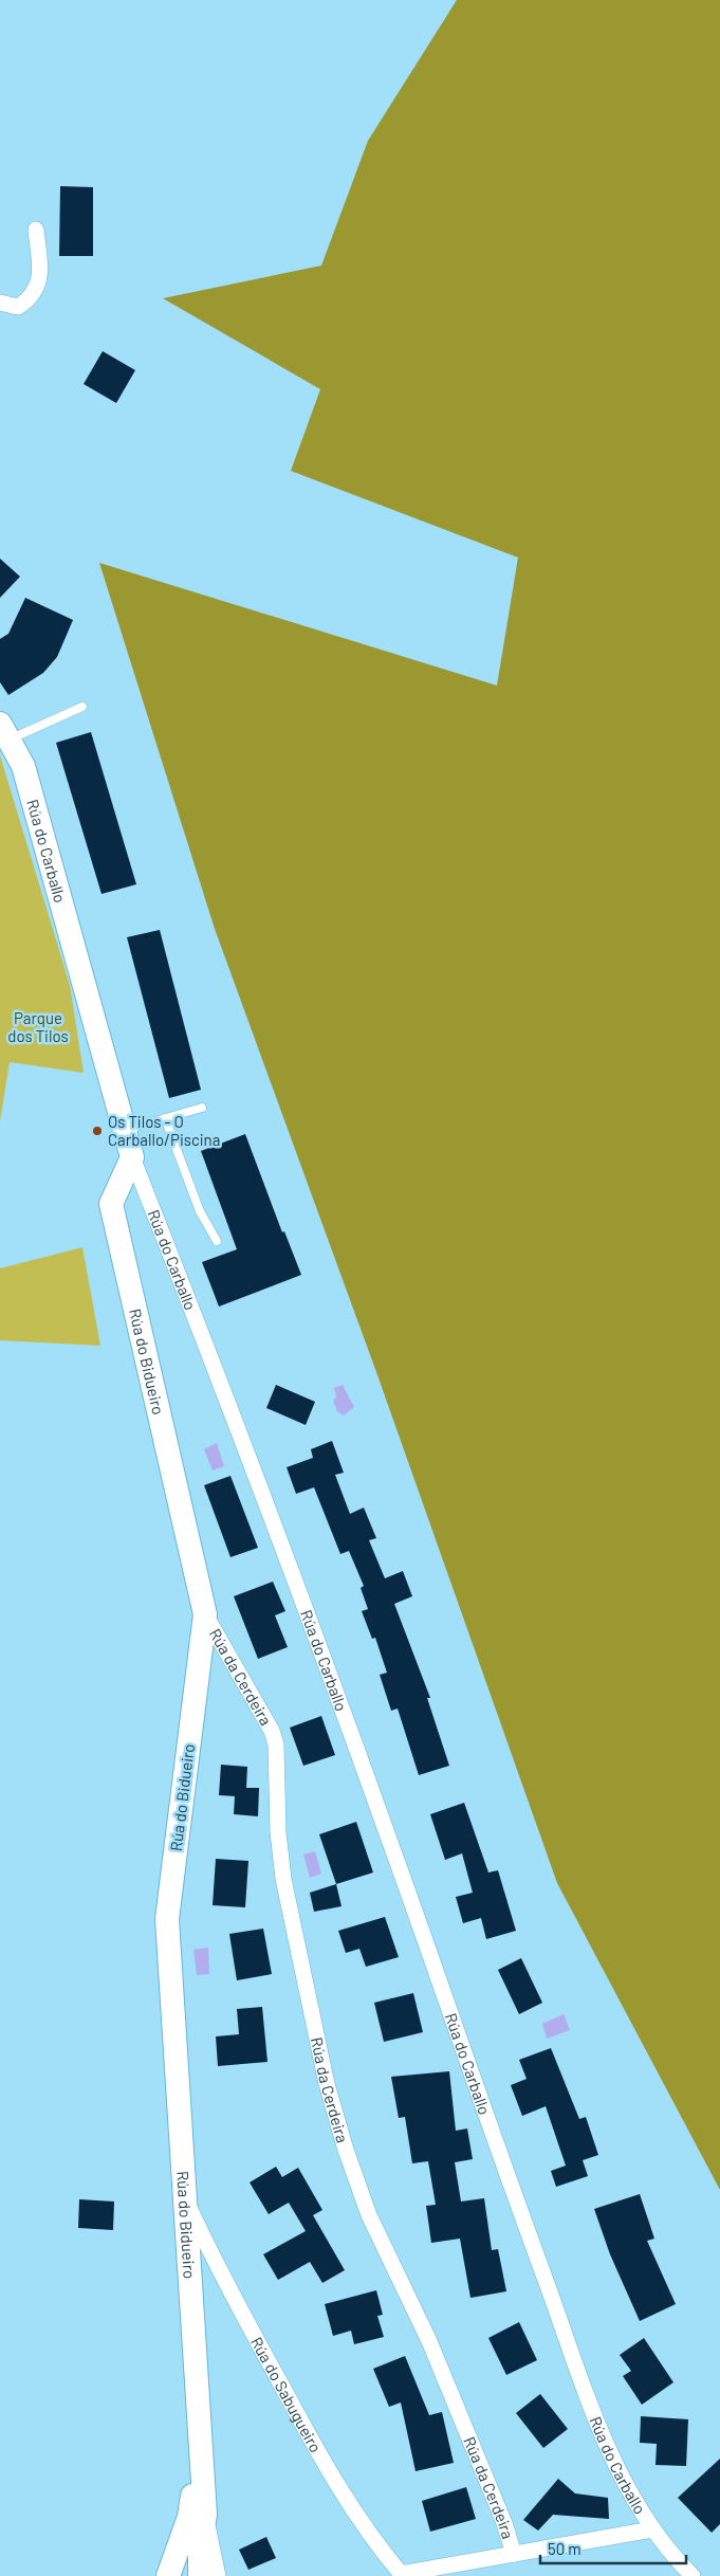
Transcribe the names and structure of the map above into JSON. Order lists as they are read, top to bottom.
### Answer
{
  "streets": {
    "street": [
      "Rúa do Carballo",
      "Rúa do Bidueiro",
      "Rúa da Cerdeira",
      "Rúa do Sabugueiro"
    ]
  },
  "crossings": [
    ["Rúa do Carballo", "Rúa do Bidueiro"],
    ["Rúa do Bidueiro", "Rúa da Cerdeira"],
    ["Rúa do Bidueiro", "Rúa do Sabugueiro"]
  ],
  "parks": ["Parque dos Tilos"],
  "places": ["Os Tilos - O Carballo/Piscina"],
  "scale_bar": "50 m"
}
